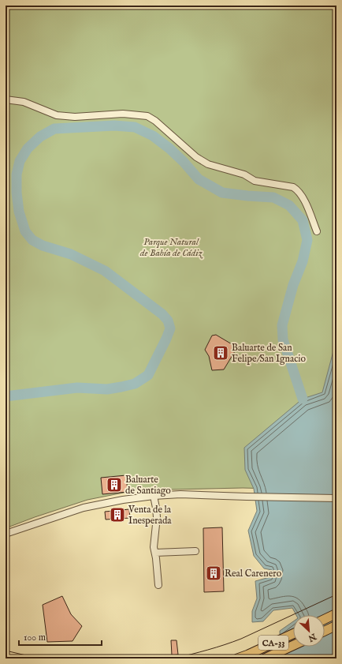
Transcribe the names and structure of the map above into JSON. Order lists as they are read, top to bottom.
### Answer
{
  "streets": {
    "highway": ["CA-33"]
  },
  "parks": ["Parque Natural de Bahía de Cádiz"],
  "places": {
    "building": [
      "Baluarte de San Felipe/San Ignacio",
      "Baluarte de Santiago",
      "Venta de la Inesperada",
      "Real Carenero"
    ]
  },
  "scale_bar": "100 m",
  "north": "bottom right"
}
